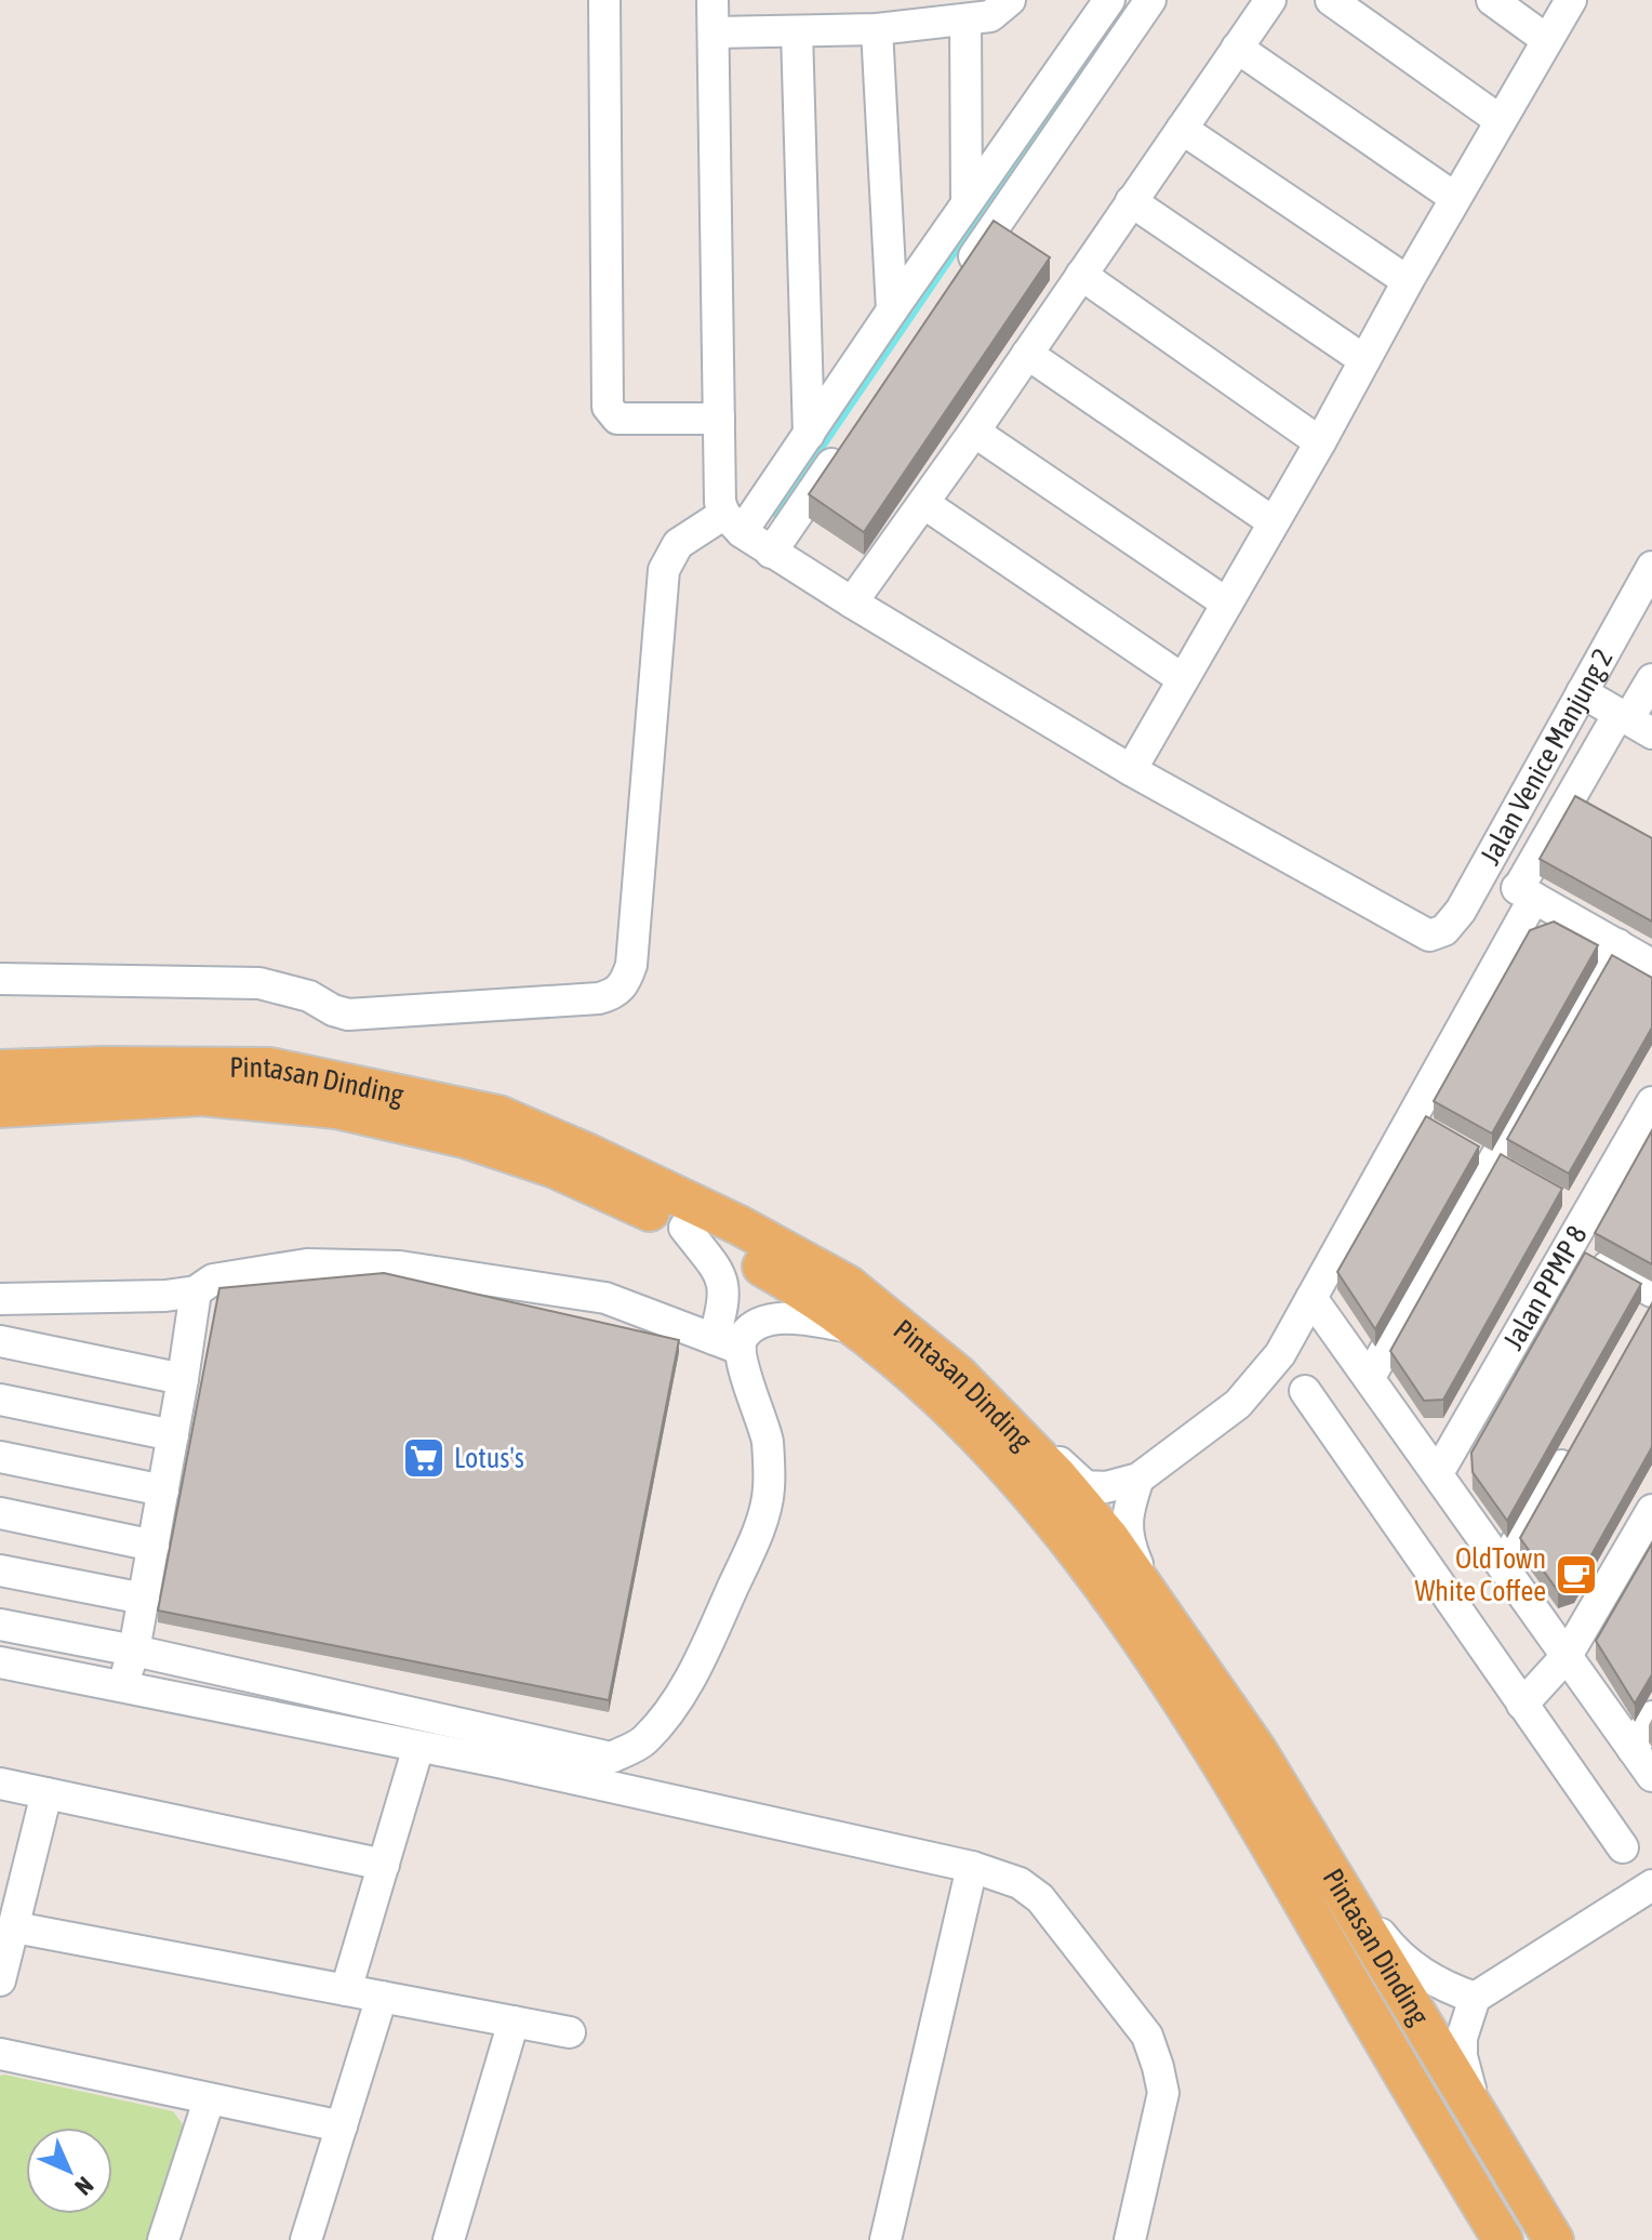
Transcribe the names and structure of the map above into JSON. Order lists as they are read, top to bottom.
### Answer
{
  "streets": {
    "main road": ["Pintasan Dinding"],
    "street": ["Jalan Venice Manjung 2", "Jalan PPMP 8"]
  },
  "places": {
    "supermarket": ["Lotus's"],
    "cafe": ["OldTown White Coffee"]
  },
  "north": "bottom right"
}
